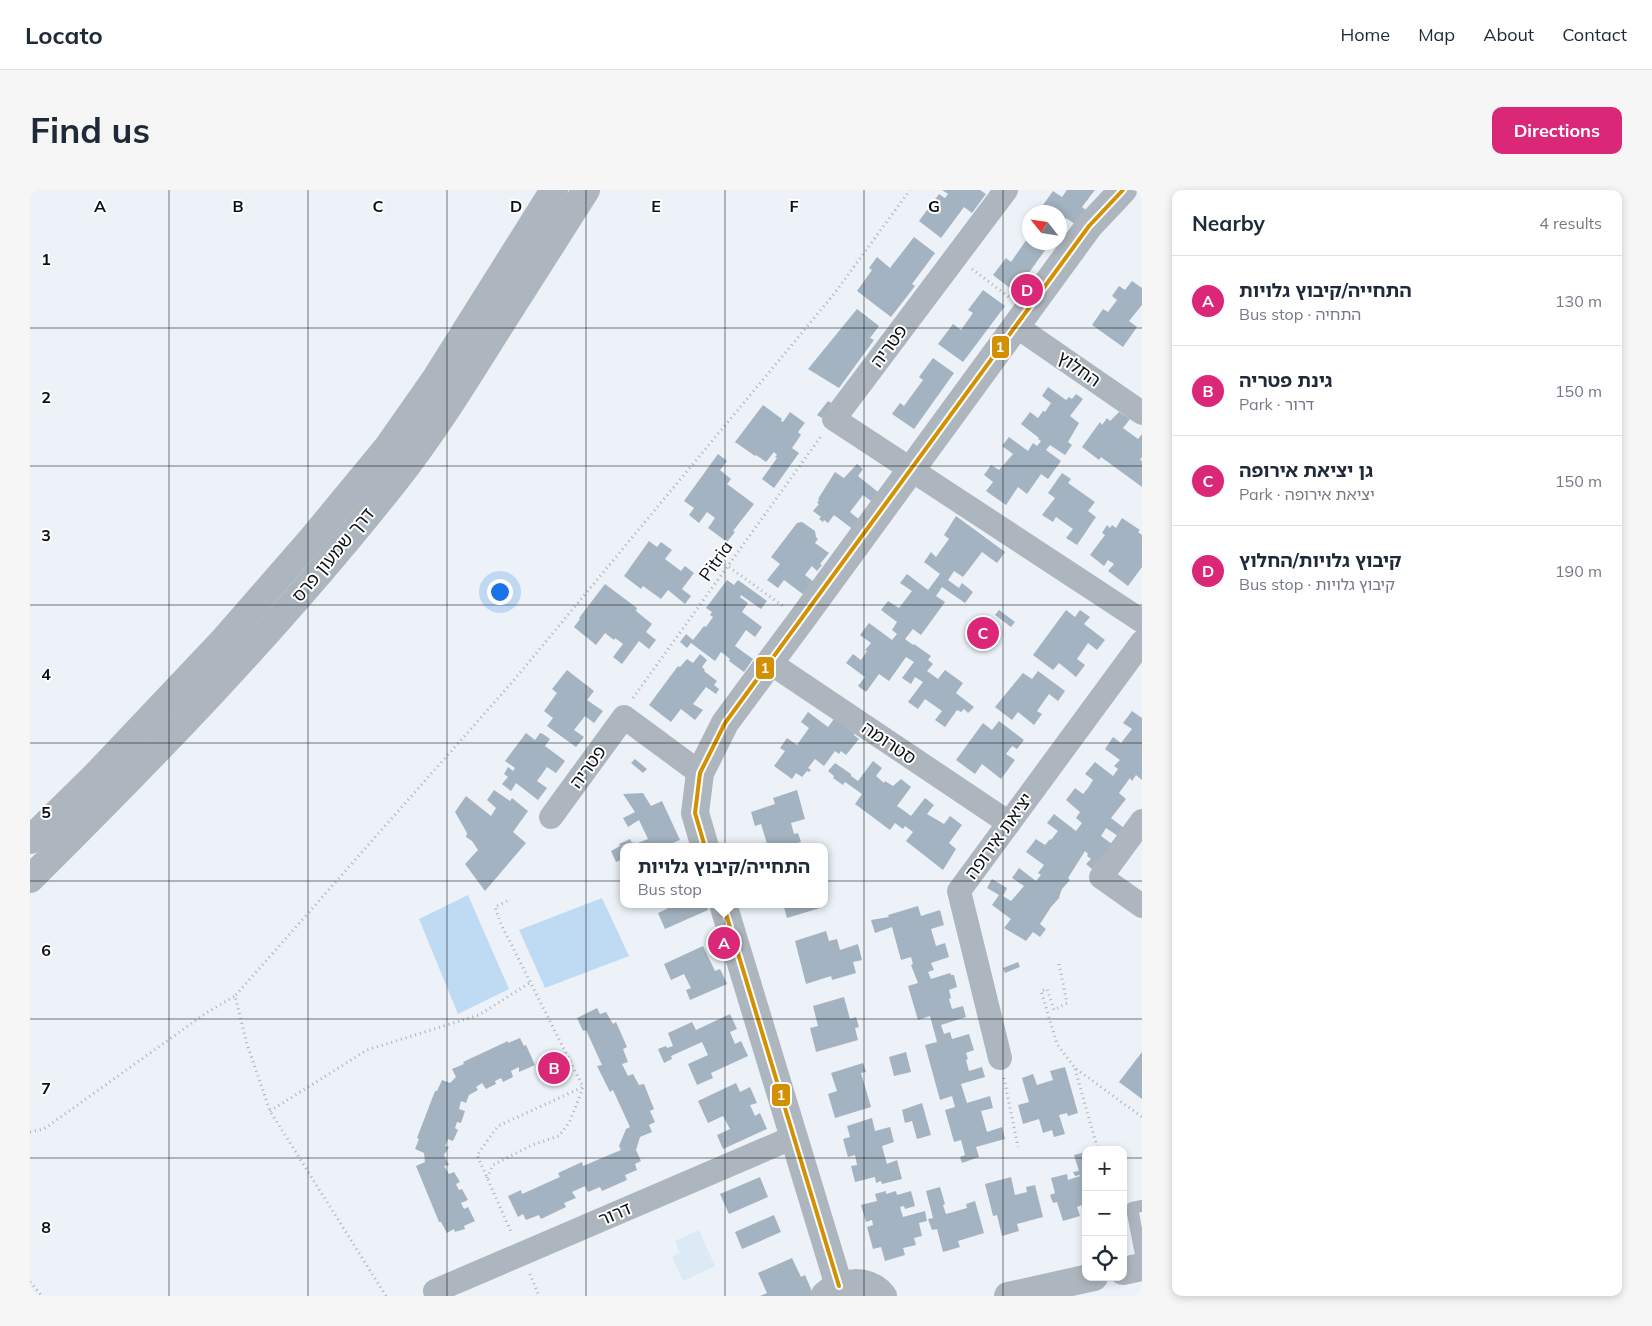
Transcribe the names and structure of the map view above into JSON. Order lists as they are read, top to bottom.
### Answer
{
  "streets": {
    "street": [
      "פטריה",
      "החלוץ",
      "דרך שמעון פרס",
      "סטרומה",
      "יציאת אירופה",
      "דרור"
    ],
    "path": ["Pitria"]
  },
  "crossings": [
    ["פטריה", "Pitria"],
    ["סטרומה", "יציאת אירופה"]
  ],
  "lines": ["transit line 1"],
  "north": "top left",
  "page": {
    "header": "Locato",
    "nav": [
      "Home",
      "Map",
      "About",
      "Contact"
    ],
    "buttons": "Directions",
    "title": "Find us",
    "heading": ["Nearby", "4 results"],
    "list": [
      {
        "mark": "A",
        "name": "התחייה/קיבוץ גלויות",
        "note": "Bus stop · התחיה",
        "value": "130 m"
      },
      {
        "mark": "B",
        "name": "גינת פטריה",
        "note": "Park · דרור",
        "value": "150 m"
      },
      {
        "mark": "C",
        "name": "גן יציאת אירופה",
        "note": "Park · יציאת אירופה",
        "value": "150 m"
      },
      {
        "mark": "D",
        "name": "קיבוץ גלויות/החלוץ",
        "note": "Bus stop · קיבוץ גלויות",
        "value": "190 m"
      }
    ],
    "pins": [
      "D",
      "C",
      "A",
      "B"
    ],
    "popup": ["התחייה/קיבוץ גלויות", "Bus stop"],
    "map_buttons": ["+", "−"]
  },
  "grid": {
    "columns": [
      "A",
      "B",
      "C",
      "D",
      "E",
      "F",
      "G"
    ],
    "rows": [
      "1",
      "2",
      "3",
      "4",
      "5",
      "6",
      "7",
      "8"
    ]
  }
}
